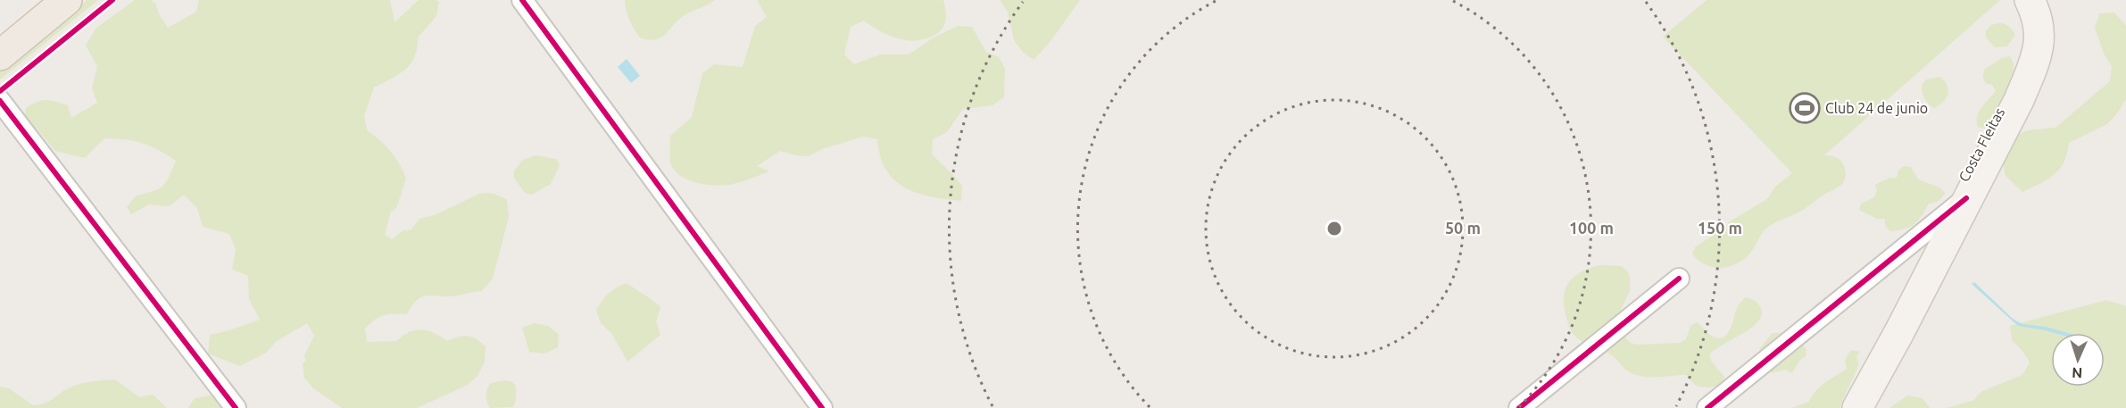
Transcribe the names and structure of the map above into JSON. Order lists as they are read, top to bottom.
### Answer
{
  "streets": {
    "main road": ["Costa Fleitas"]
  },
  "places": {
    "sports": ["Club 24 de junio"]
  },
  "north": "bottom",
  "rings": ["50 m", "100 m", "150 m"]
}
